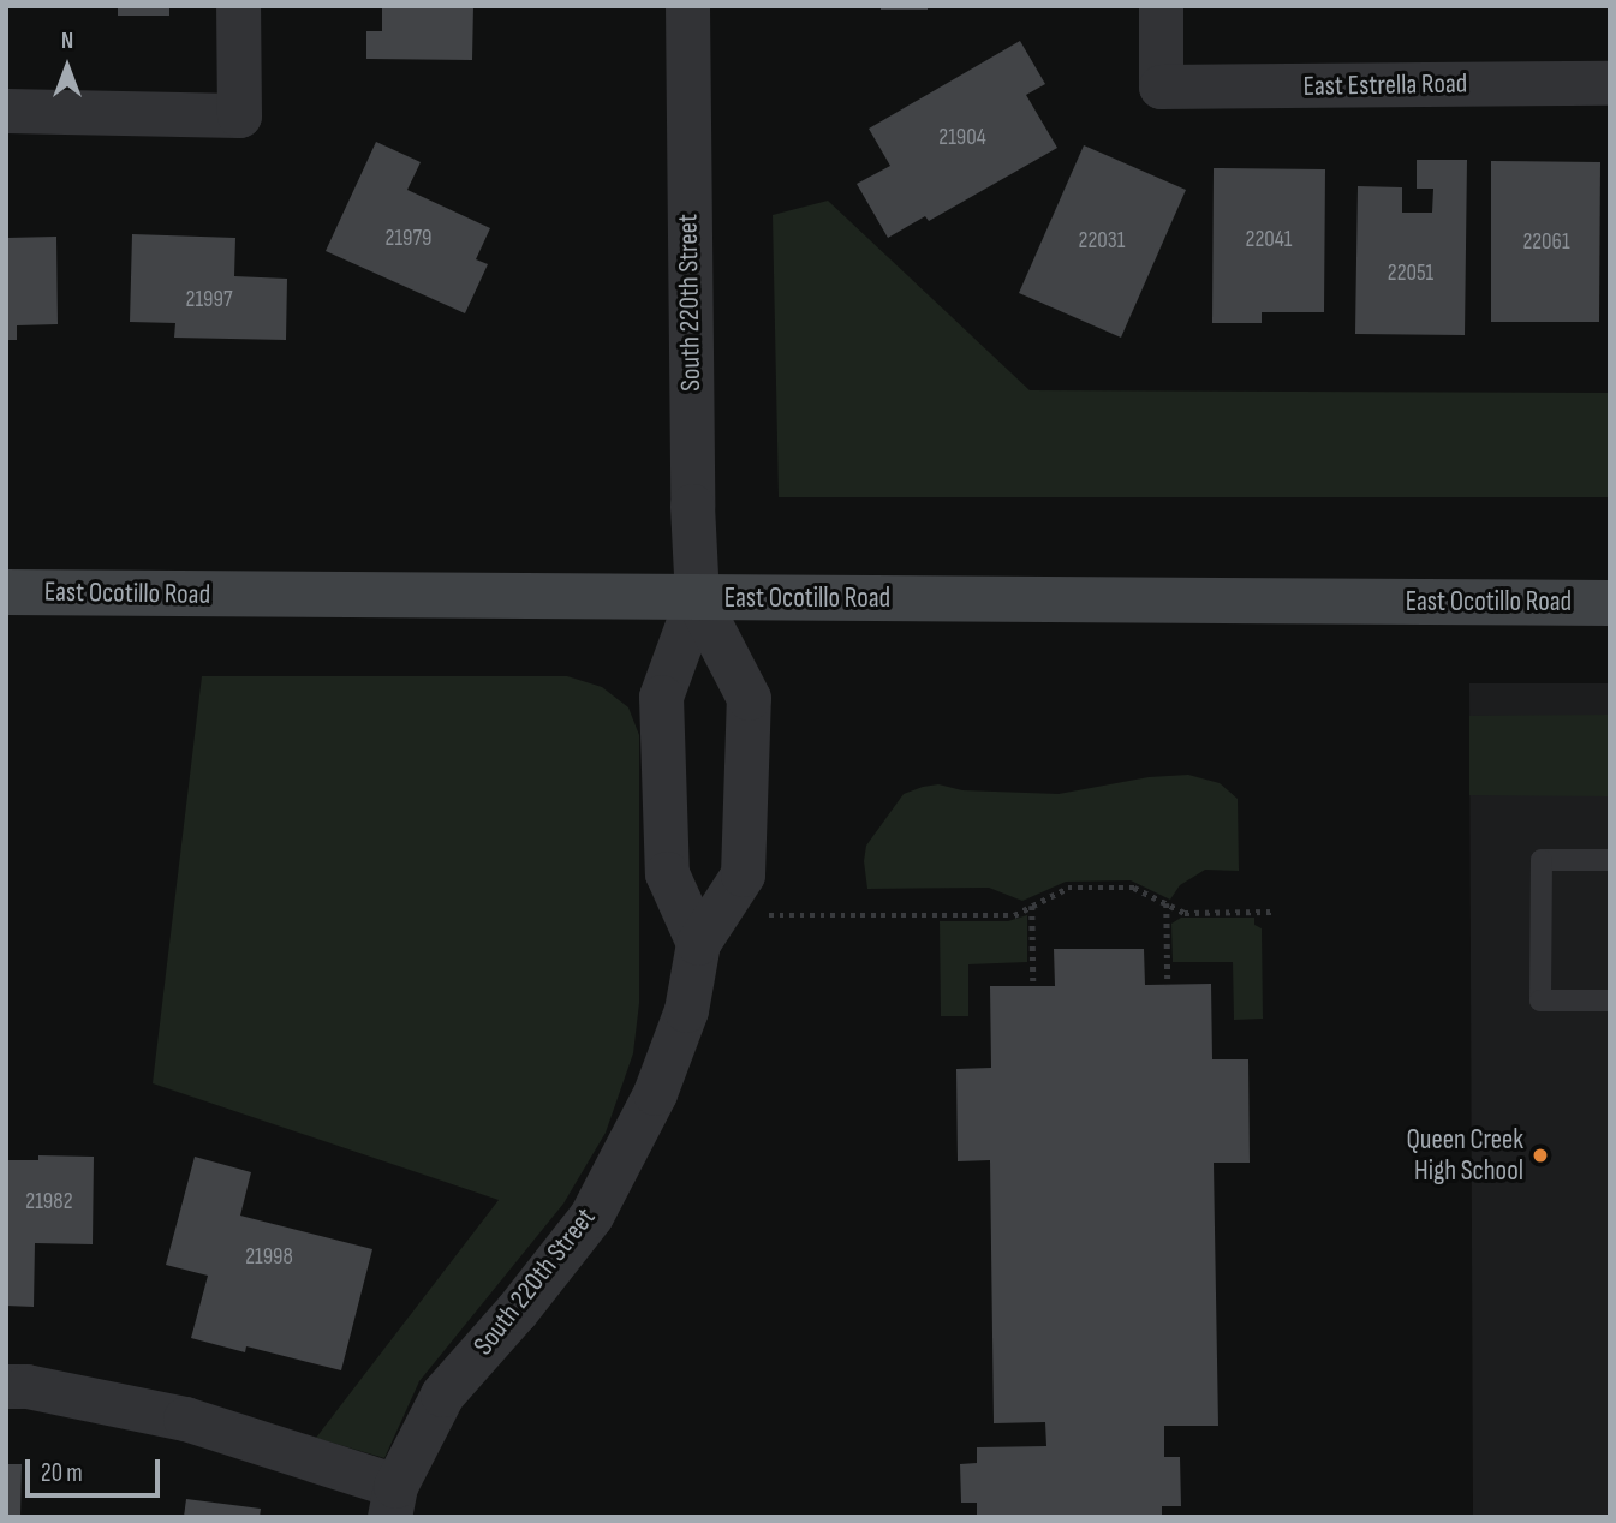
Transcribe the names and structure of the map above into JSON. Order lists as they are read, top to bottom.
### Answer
{
  "streets": {
    "main road": ["East Ocotillo Road"],
    "street": ["East Estrella Road", "South 220th Street"]
  },
  "crossings": [
    ["South 220th Street", "East Ocotillo Road"]
  ],
  "places": ["Queen Creek High School"],
  "house_numbers": [
    "21904",
    "21979",
    "22041",
    "22031",
    "22061",
    "22051",
    "21997",
    "21982",
    "21998"
  ],
  "scale_bar": "20 m",
  "north": "top"
}
